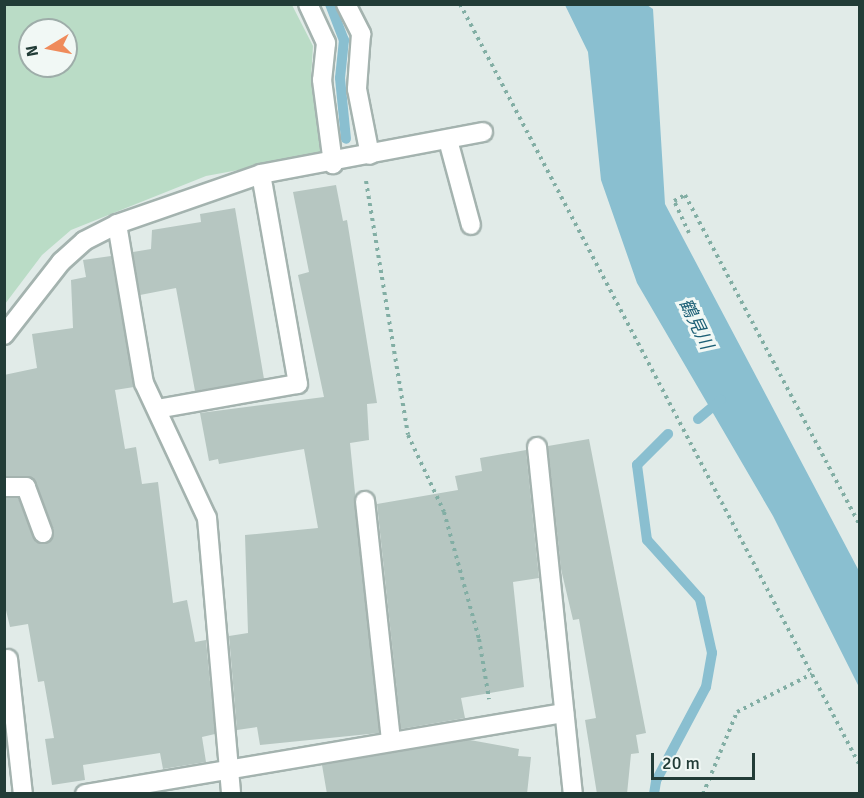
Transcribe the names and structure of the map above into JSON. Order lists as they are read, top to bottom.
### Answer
{
  "water": ["鶴見川"],
  "scale_bar": "20 m",
  "north": "left"
}
